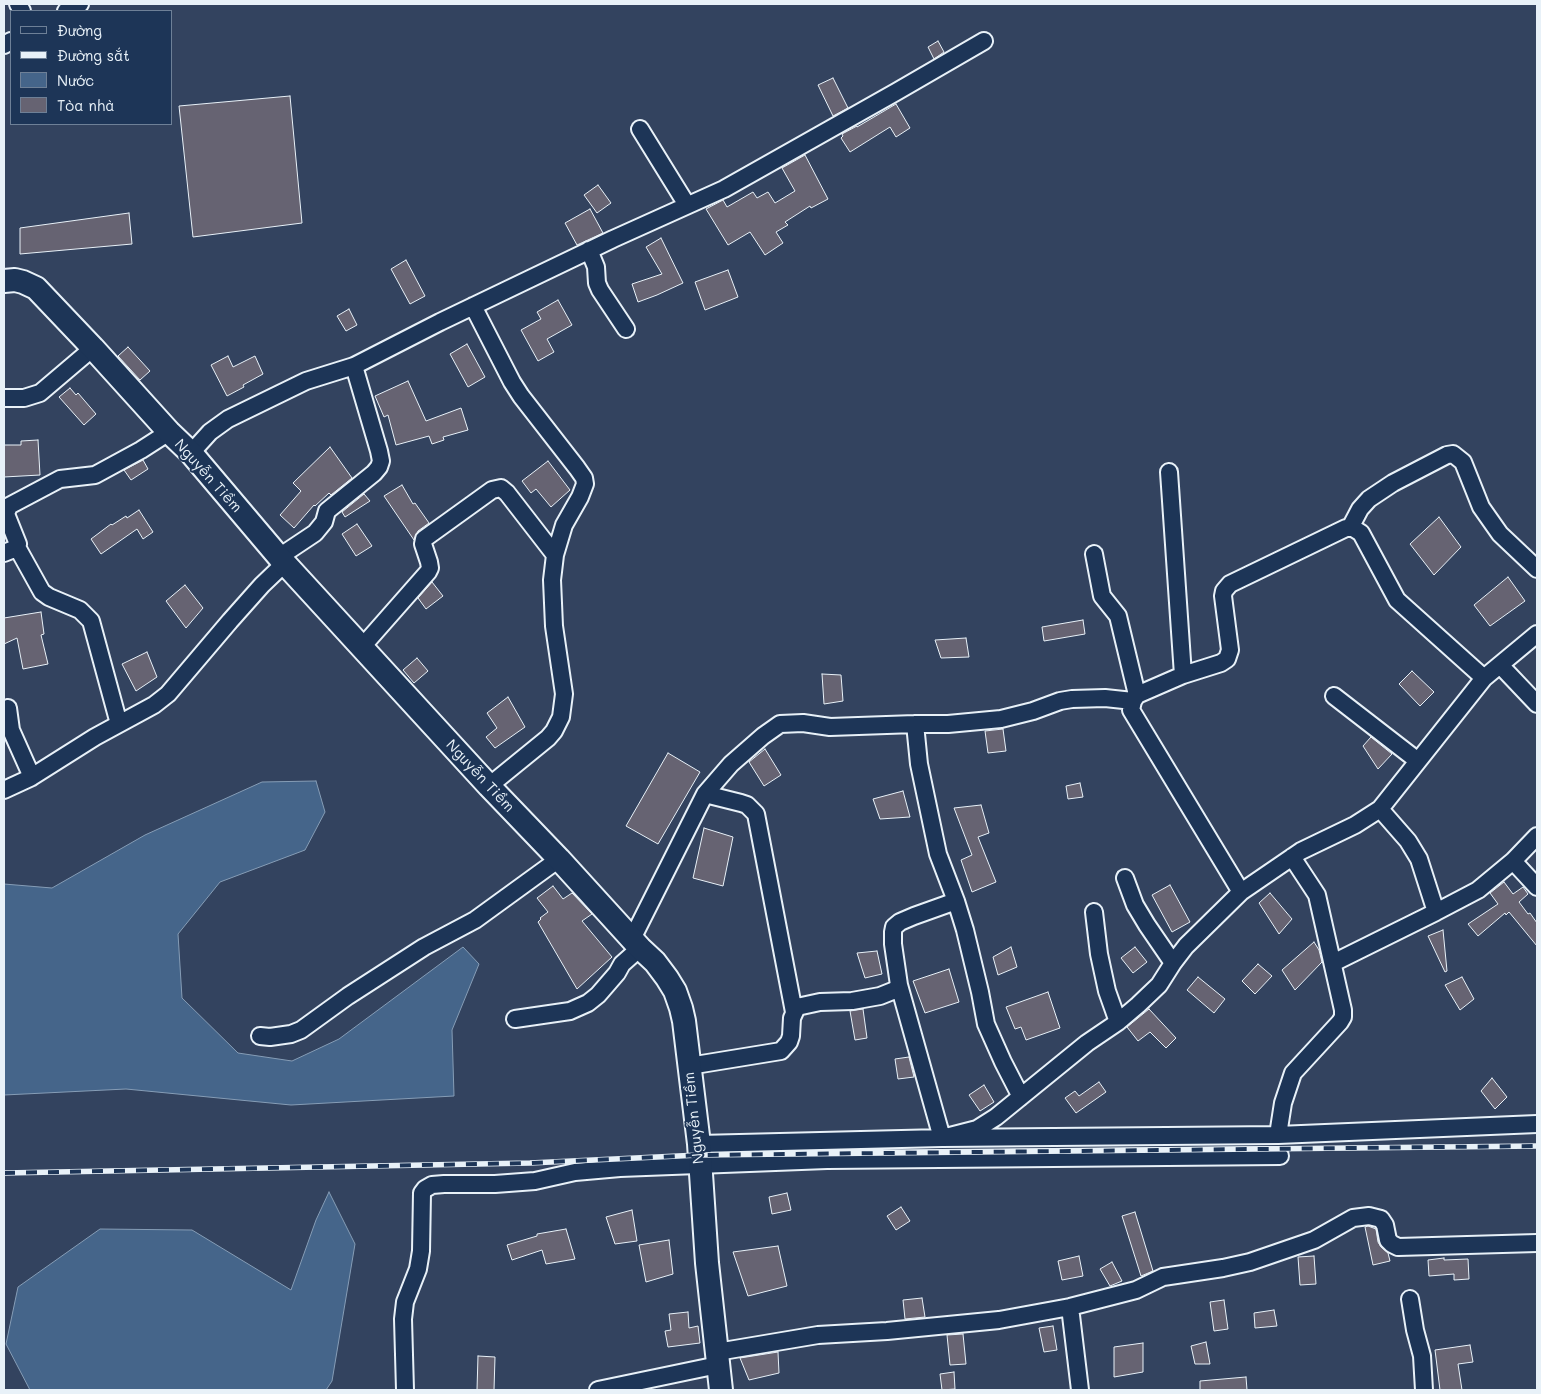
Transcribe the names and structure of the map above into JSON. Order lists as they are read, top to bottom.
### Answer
{
  "streets": {
    "street": ["Nguyễn Tiềm"]
  },
  "legend": [
    "Đường",
    "Đường sắt",
    "Nước",
    "Tòa nhà"
  ]
}
